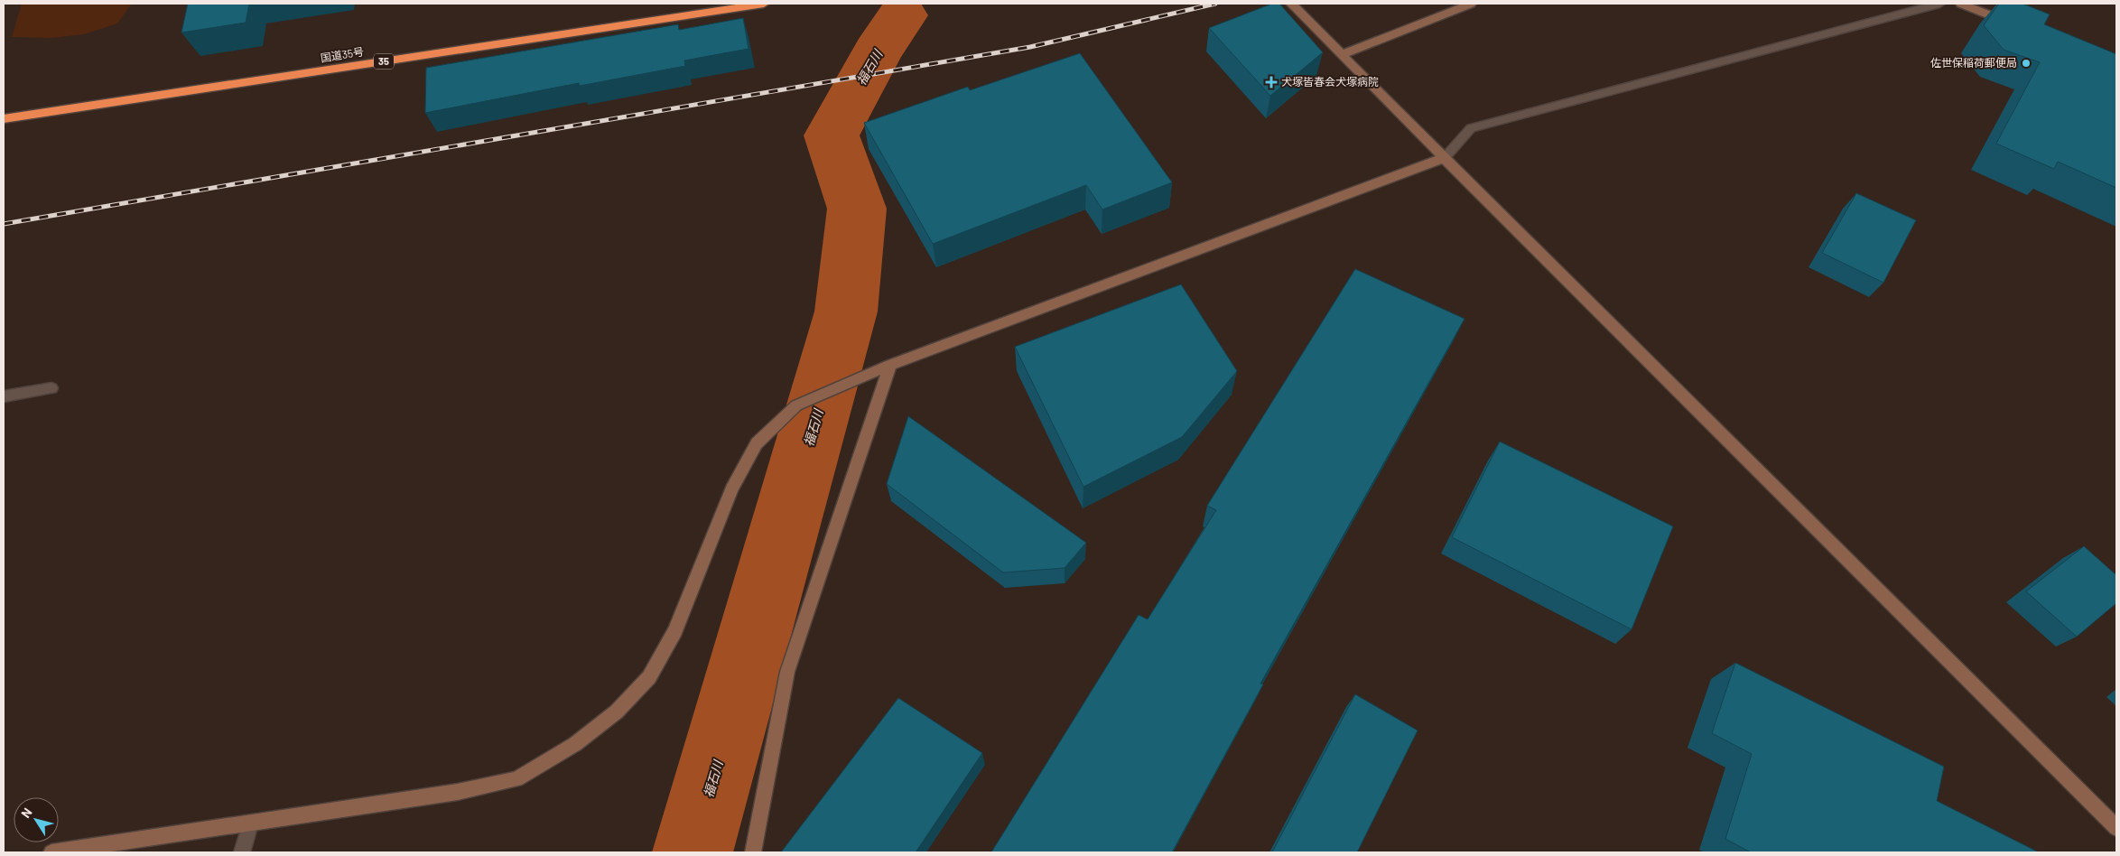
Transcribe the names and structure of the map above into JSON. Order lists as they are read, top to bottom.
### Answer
{
  "streets": {
    "highway": ["国道35号", "35"]
  },
  "water": ["福石川"],
  "places": {
    "other": ["佐世保稲荷郵便局"],
    "health": ["犬塚皆春会犬塚病院"]
  },
  "north": "top left"
}
